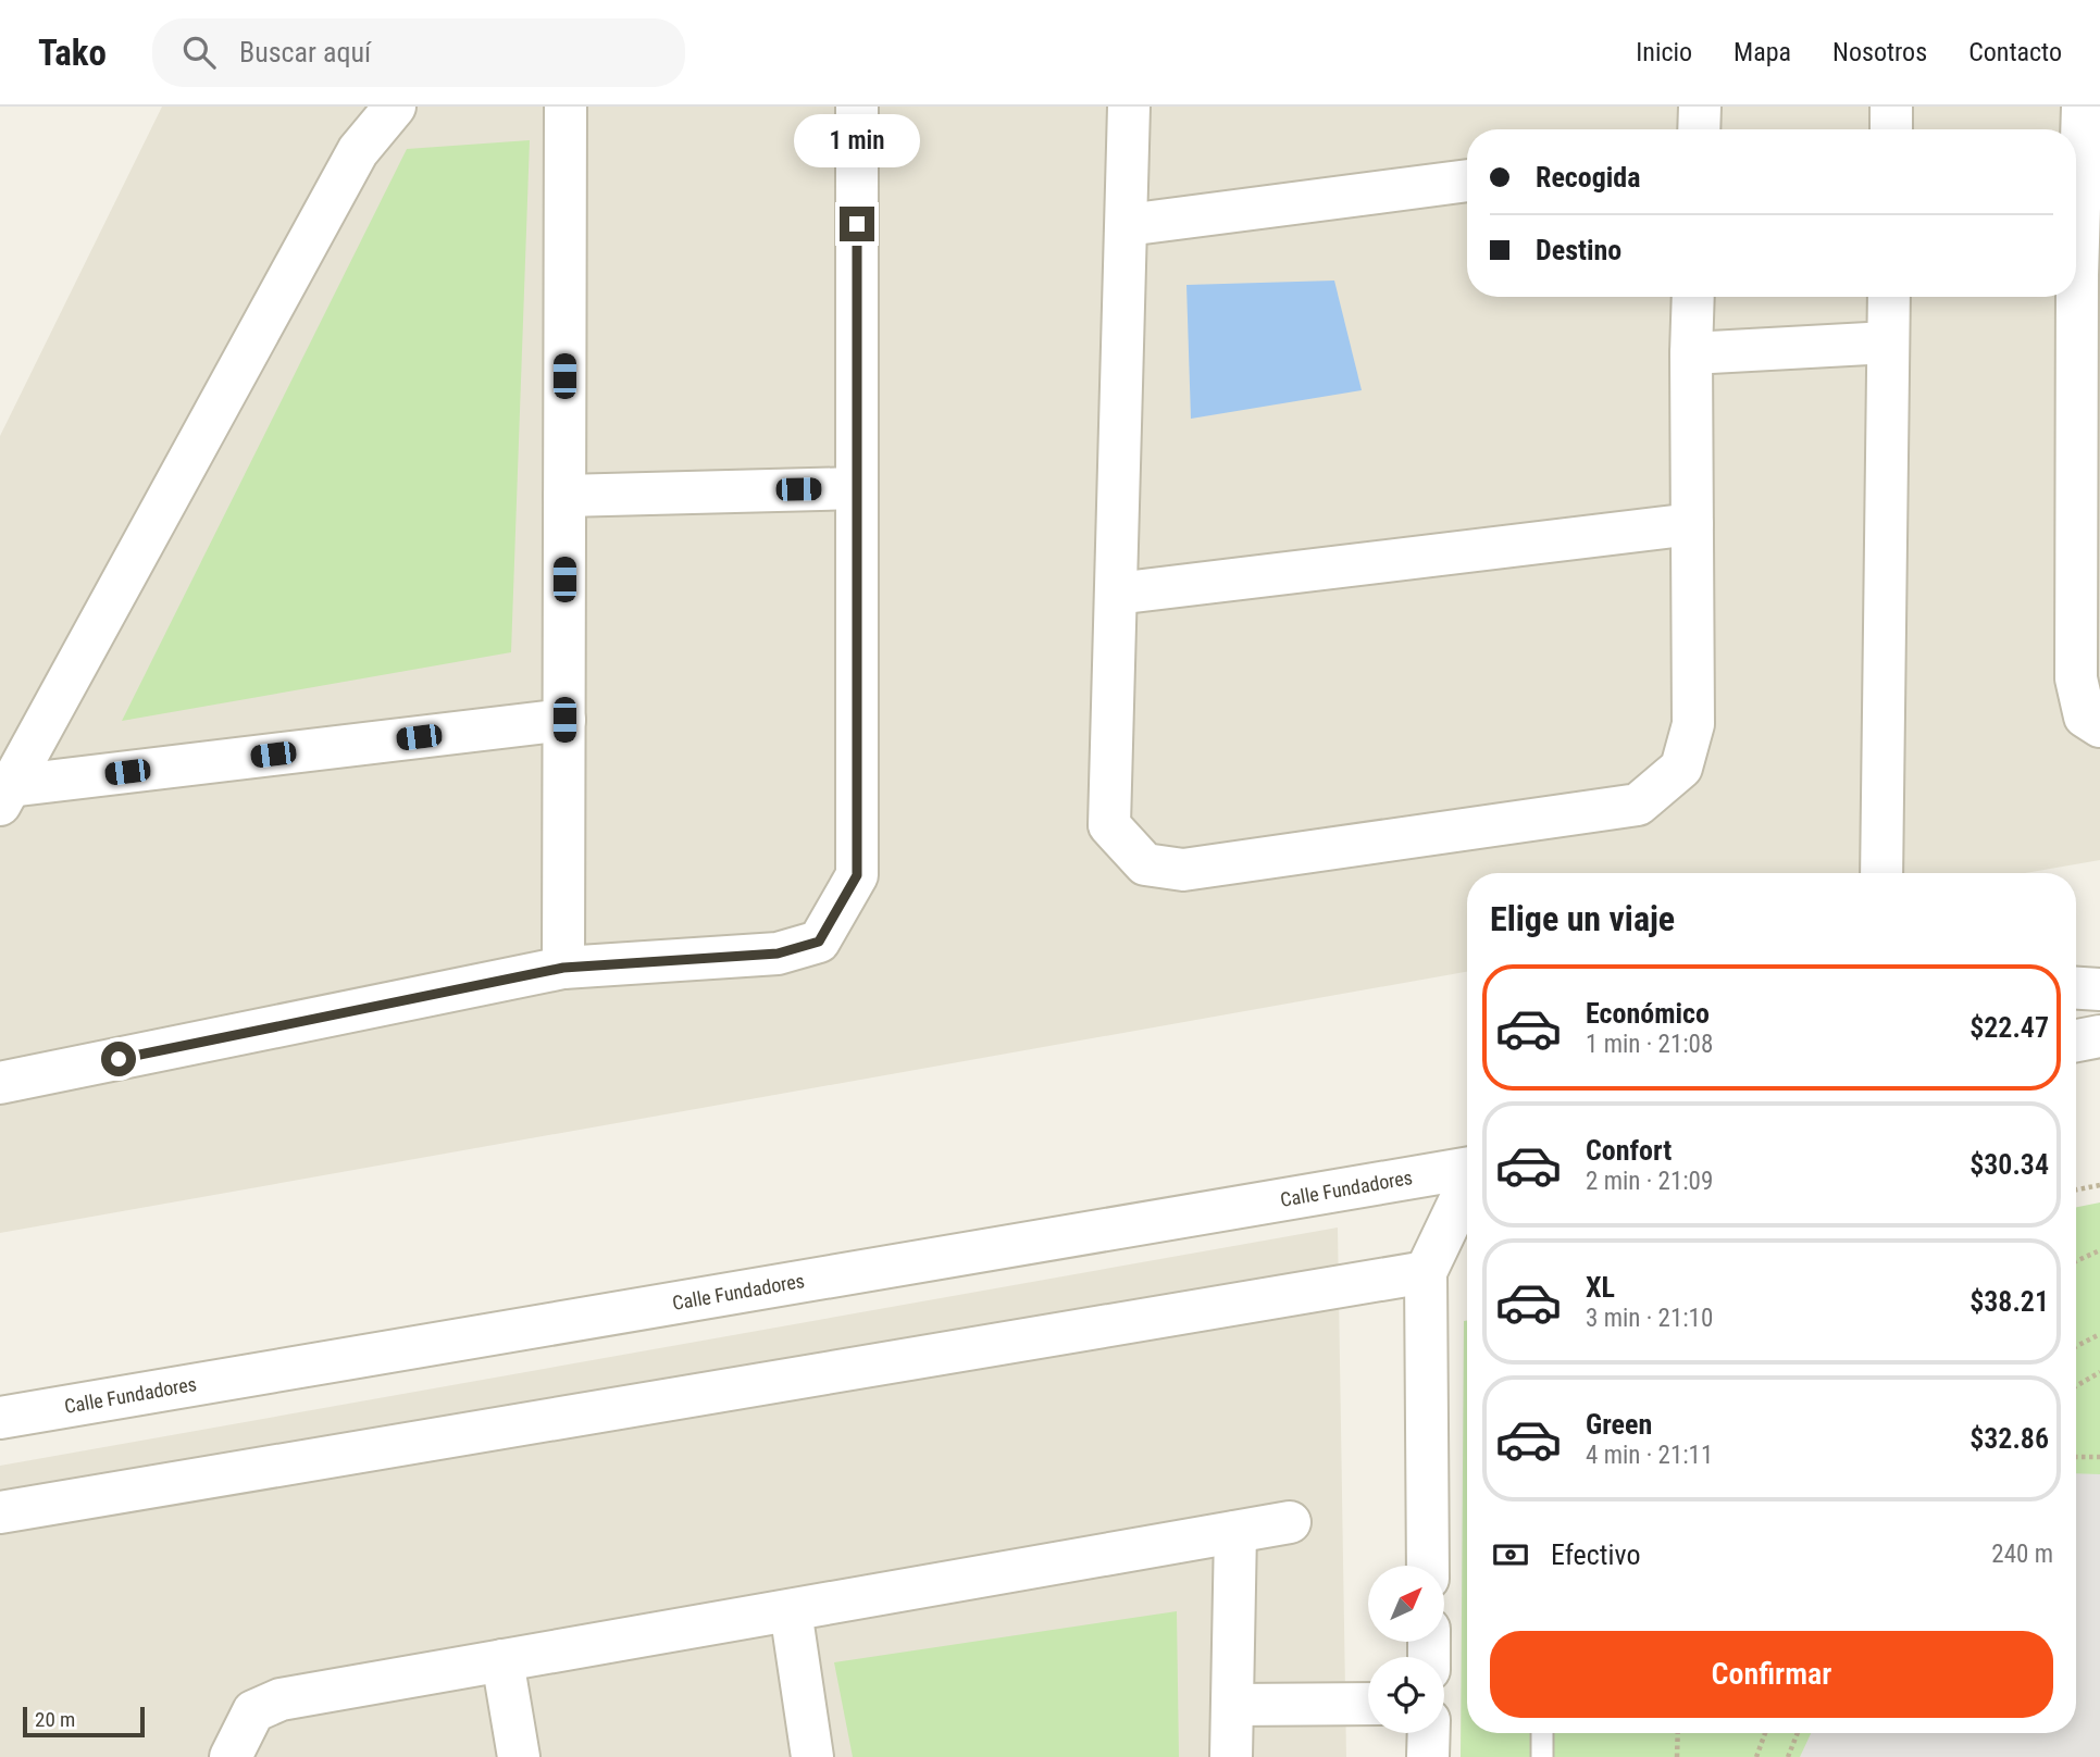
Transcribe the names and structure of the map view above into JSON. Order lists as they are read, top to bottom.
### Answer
{
  "streets": {
    "street": ["Calle Fundadores"]
  },
  "scale_bar": "20 m",
  "north": "top right",
  "page": {
    "header": "Tako",
    "search": "Buscar aquí",
    "nav": [
      "Inicio",
      "Mapa",
      "Nosotros",
      "Contacto"
    ],
    "bubble": "1 min",
    "banner": ["Recogida", "Destino"],
    "heading": "Elige un viaje",
    "list": [
      {
        "name": "Económico",
        "note": "1 min · 21:08",
        "value": "$22.47"
      },
      {
        "name": "Confort",
        "note": "2 min · 21:09",
        "value": "$30.34"
      },
      {
        "name": "XL",
        "note": "3 min · 21:10",
        "value": "$38.21"
      },
      {
        "name": "Green",
        "note": "4 min · 21:11",
        "value": "$32.86"
      }
    ],
    "pay": ["Efectivo", "240 m"],
    "buttons": "Confirmar",
    "scale": "20 m"
  }
}
